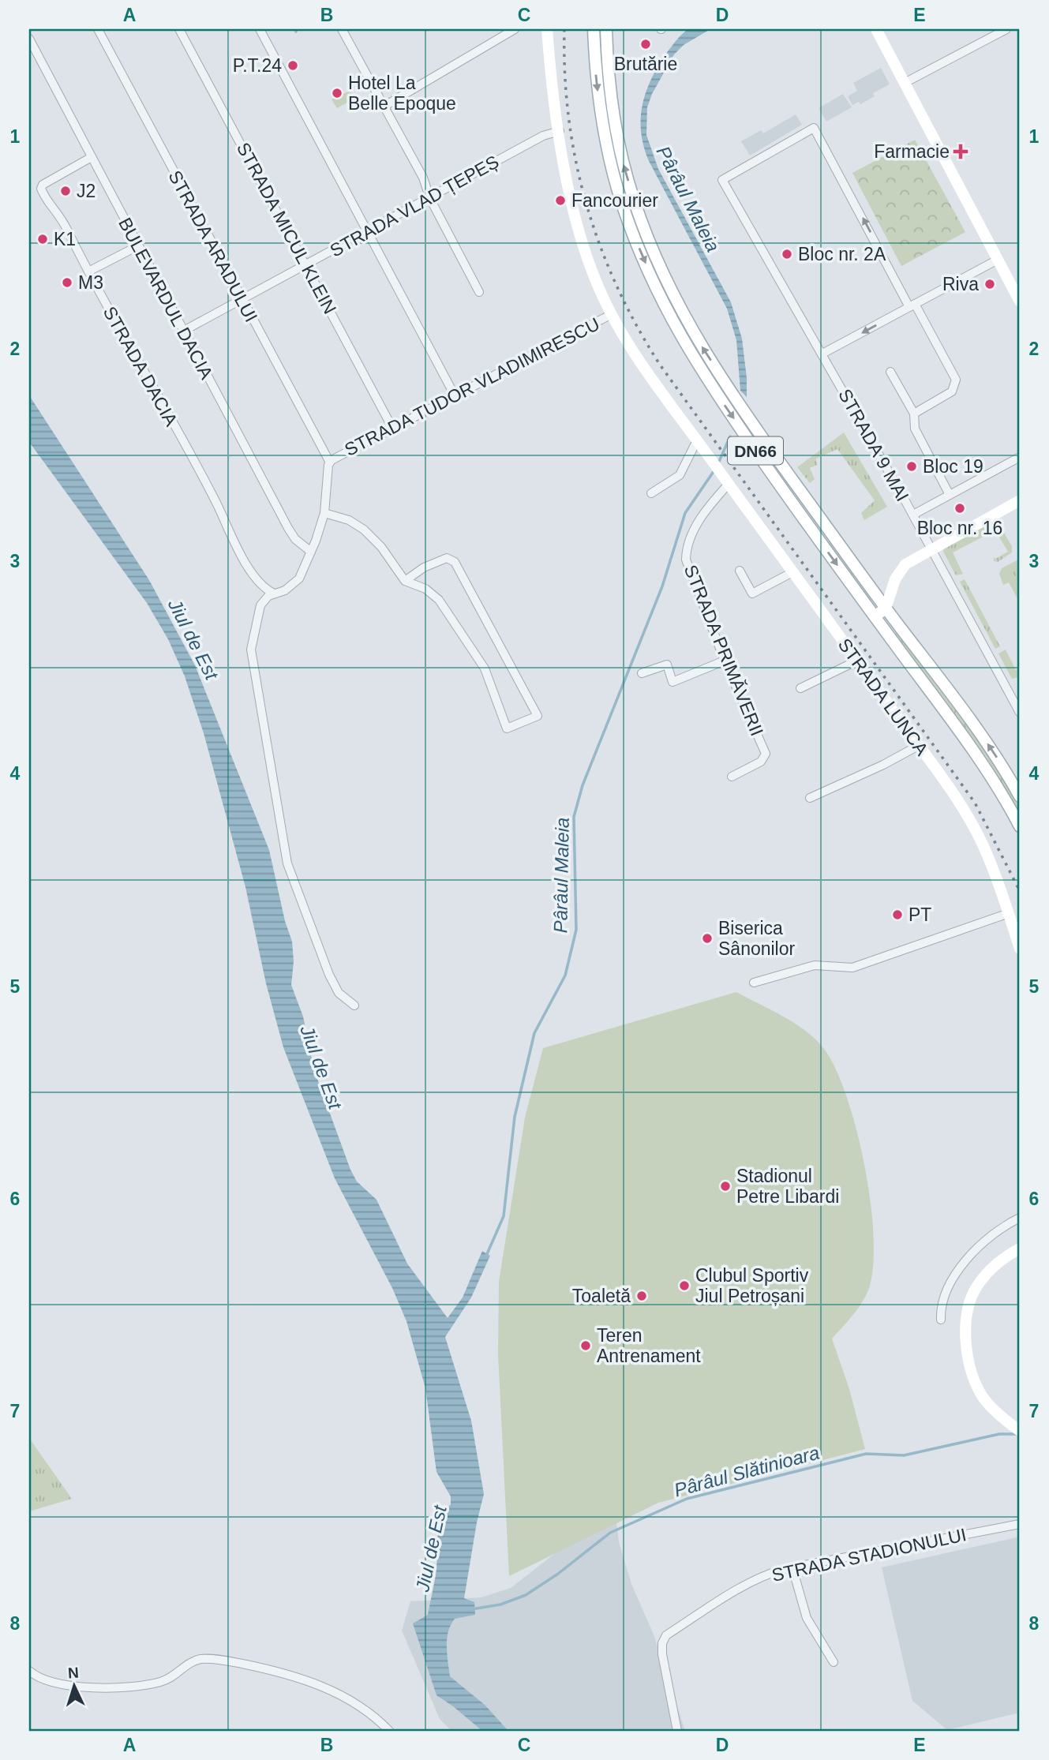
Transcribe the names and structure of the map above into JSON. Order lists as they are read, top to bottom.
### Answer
{
  "streets": {
    "main road": ["DN66", "STRADA LUNCA"],
    "street": [
      "STRADA VLAD ȚEPEȘ",
      "STRADA MICUL KLEIN",
      "STRADA ARADULUI",
      "BULEVARDUL DACIA",
      "STRADA DACIA",
      "STRADA TUDOR VLADIMIRESCU",
      "STRADA 9 MAI",
      "STRADA PRIMĂVERII",
      "STRADA STADIONULUI"
    ]
  },
  "crossings": [
    ["STRADA VLAD ȚEPEȘ", "STRADA MICUL KLEIN"],
    ["STRADA VLAD ȚEPEȘ", "STRADA ARADULUI"],
    ["STRADA VLAD ȚEPEȘ", "BULEVARDUL DACIA"],
    ["STRADA VLAD ȚEPEȘ", "STRADA LUNCA"],
    ["STRADA MICUL KLEIN", "STRADA TUDOR VLADIMIRESCU"],
    ["STRADA ARADULUI", "STRADA TUDOR VLADIMIRESCU"],
    ["BULEVARDUL DACIA", "STRADA DACIA"],
    ["BULEVARDUL DACIA", "STRADA TUDOR VLADIMIRESCU"],
    ["STRADA DACIA", "STRADA TUDOR VLADIMIRESCU"],
    ["STRADA TUDOR VLADIMIRESCU", "STRADA LUNCA"],
    ["STRADA PRIMĂVERII", "STRADA LUNCA"]
  ],
  "water": ["Pârâul Maleia", "Jiul de Est", "Pârâul Slătinioara"],
  "places": {
    "other": [
      "Brutărie",
      "P.T.24",
      "Hotel La Belle Epoque",
      "J2",
      "Fancourier",
      "K1",
      "Bloc nr. 2A",
      "M3",
      "Riva",
      "Bloc 19",
      "Bloc nr. 16",
      "PT",
      "Biserica Sânonilor",
      "Stadionul Petre Libardi",
      "Clubul Sportiv Jiul Petroșani",
      "Toaletă",
      "Teren Antrenament"
    ],
    "health": ["Farmacie"]
  },
  "north": "top",
  "grid": {
    "columns": [
      "A",
      "B",
      "C",
      "D",
      "E"
    ],
    "rows": [
      "1",
      "2",
      "3",
      "4",
      "5",
      "6",
      "7",
      "8"
    ]
  }
}
